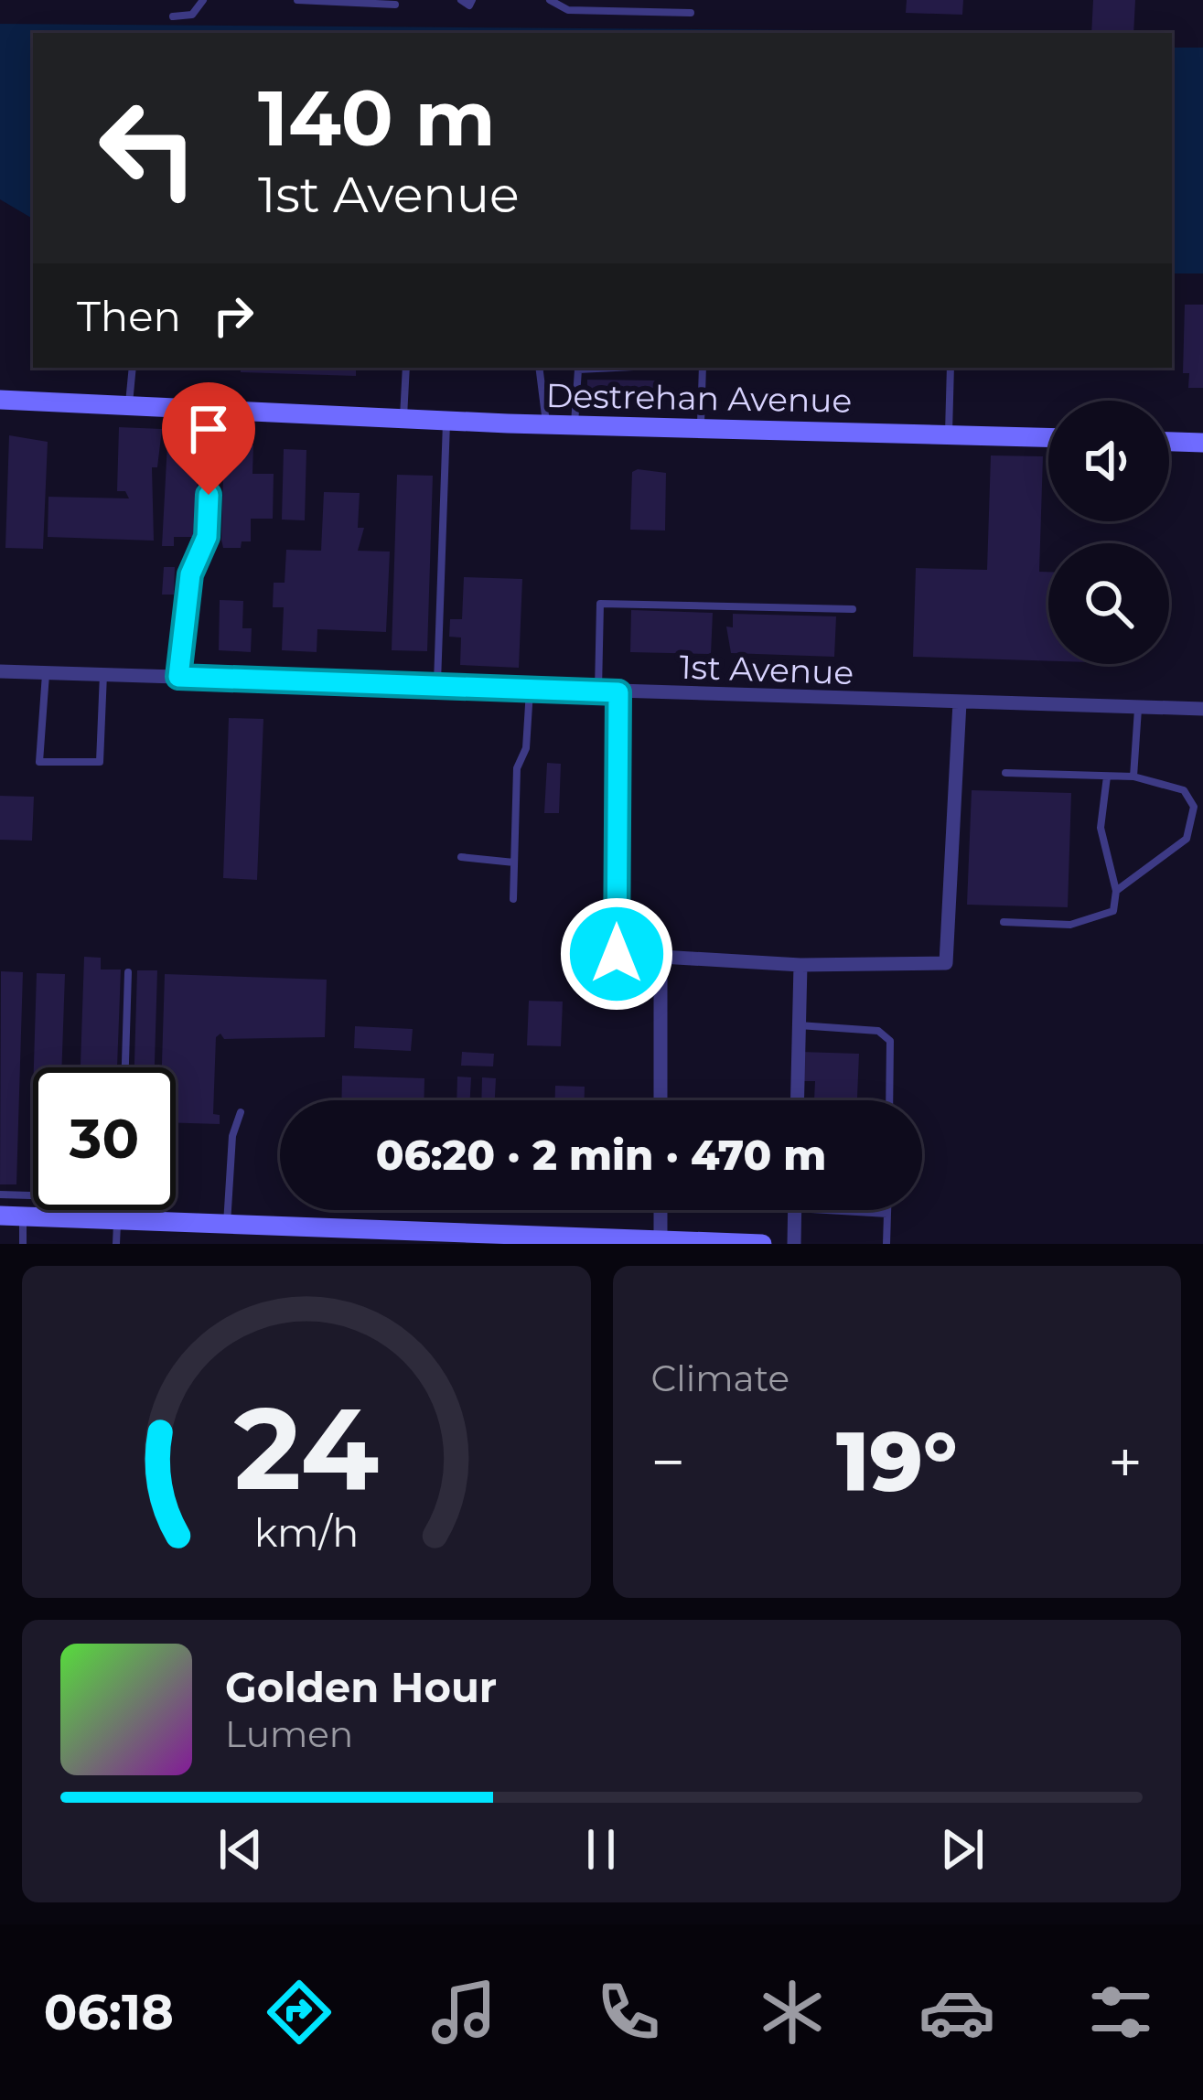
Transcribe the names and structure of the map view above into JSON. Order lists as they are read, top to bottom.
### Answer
{
  "streets": {
    "main road": ["Destrehan Avenue"],
    "street": ["1st Avenue"]
  },
  "page": {
    "turn": ["140 m", "1st Avenue"],
    "then": "Then",
    "limit": "30",
    "trip": "06:20 · 2 min · 470 m",
    "tile": "Climate",
    "heat": ["−", "19°", "+"],
    "song": ["Golden Hour", "Lumen"],
    "tabs": "06:18",
    "gauge": ["24", "km/h"]
  }
}
